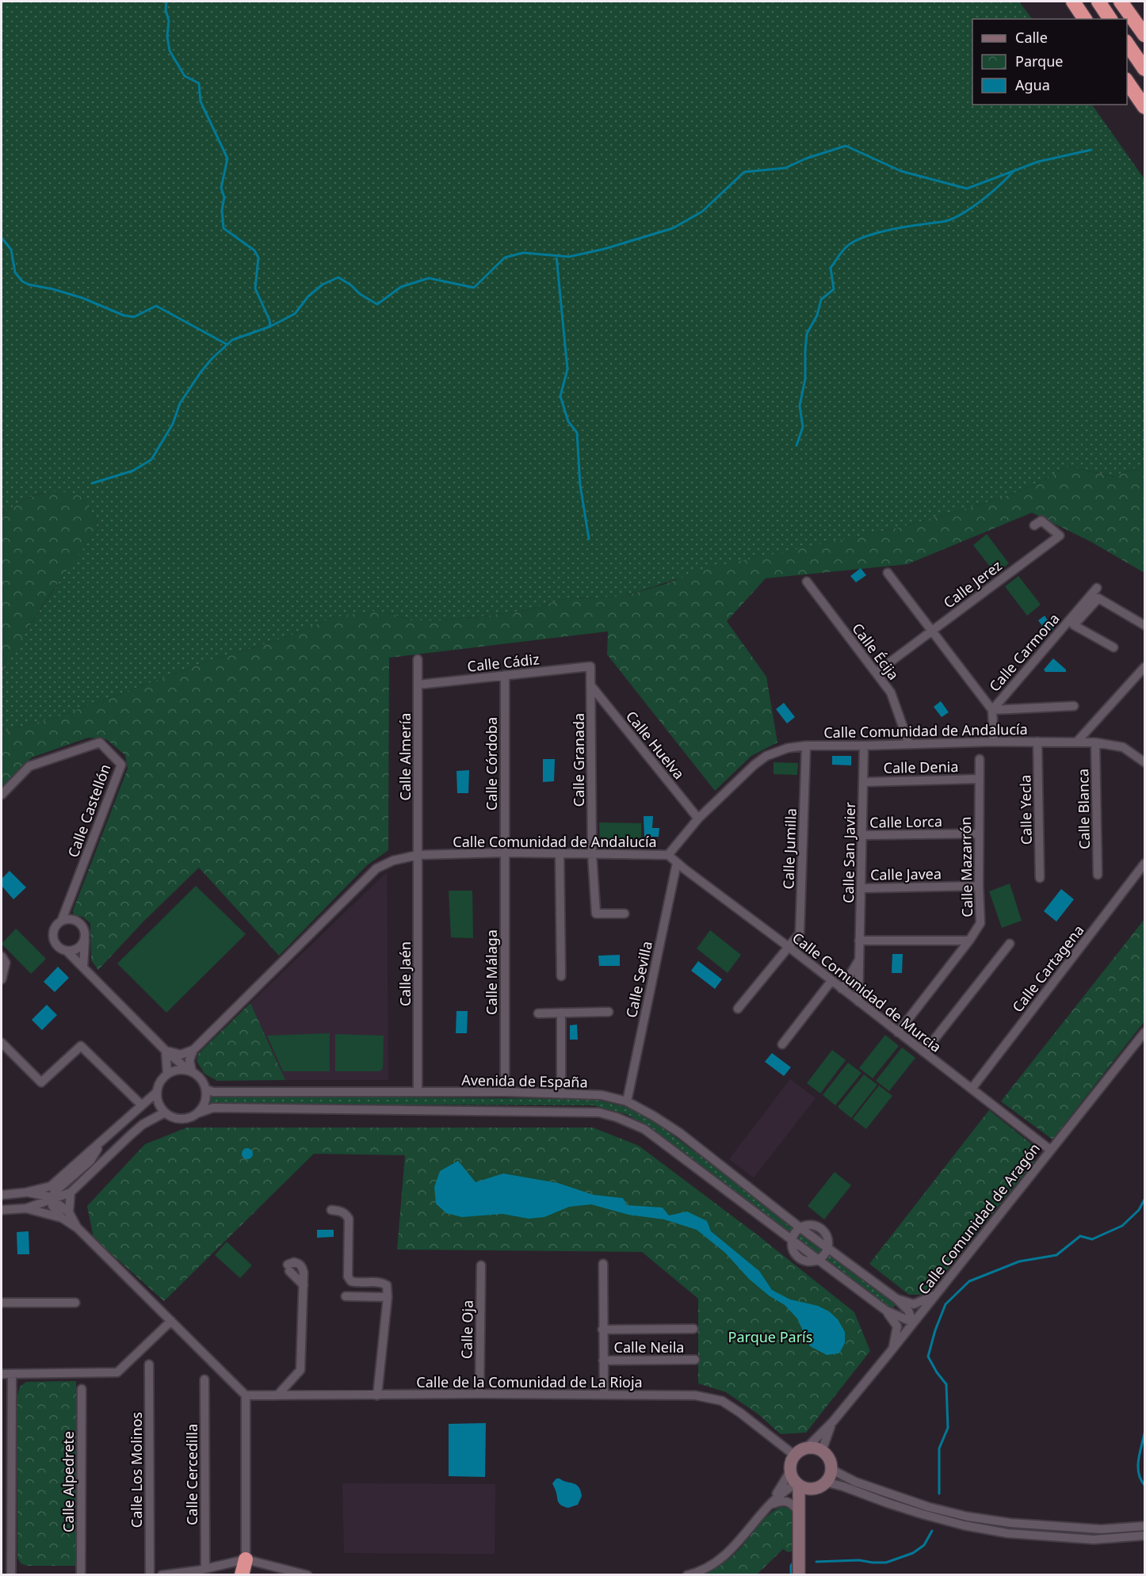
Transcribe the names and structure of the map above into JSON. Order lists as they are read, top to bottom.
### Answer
{
  "streets": {
    "street": [
      "Calle Jerez",
      "Calle Écija",
      "Calle Carmona",
      "Calle Cádiz",
      "Calle Comunidad de Andalucía",
      "Calle Huelva",
      "Calle Almería",
      "Calle Granada",
      "Calle Córdoba",
      "Calle Denia",
      "Calle Blanca",
      "Calle Yecla",
      "Calle Castellón",
      "Calle Lorca",
      "Calle Jumilla",
      "Calle San Javier",
      "Calle Mazarrón",
      "Calle Javea",
      "Calle Cartagena",
      "Calle Málaga",
      "Calle Jaén",
      "Calle Sevilla",
      "Calle Comunidad de Murcia",
      "Avenida de España",
      "Calle Comunidad de Aragón",
      "Calle Oja",
      "Calle Neila",
      "Calle de la Comunidad de La Rioja",
      "Calle Los Molinos",
      "Calle Cercedilla",
      "Calle Alpedrete"
    ]
  },
  "crossings": [
    ["Calle Jerez", "Calle Écija"],
    ["Calle Écija", "Calle Comunidad de Andalucía"],
    ["Calle Carmona", "Calle Comunidad de Andalucía"],
    ["Calle Cádiz", "Calle Almería"],
    ["Calle Cádiz", "Calle Granada"],
    ["Calle Cádiz", "Calle Córdoba"],
    ["Calle Comunidad de Andalucía", "Calle Huelva"],
    ["Calle Comunidad de Andalucía", "Calle Almería"],
    ["Calle Comunidad de Andalucía", "Calle Granada"],
    ["Calle Comunidad de Andalucía", "Calle Córdoba"],
    ["Calle Comunidad de Andalucía", "Calle Blanca"],
    ["Calle Comunidad de Andalucía", "Calle Yecla"],
    ["Calle Comunidad de Andalucía", "Calle Jumilla"],
    ["Calle Comunidad de Andalucía", "Calle San Javier"],
    ["Calle Comunidad de Andalucía", "Calle Málaga"],
    ["Calle Comunidad de Andalucía", "Calle Jaén"],
    ["Calle Comunidad de Andalucía", "Calle Comunidad de Murcia"],
    ["Calle Huelva", "Calle Granada"],
    ["Calle Almería", "Calle Jaén"],
    ["Calle Córdoba", "Calle Málaga"],
    ["Calle Denia", "Calle San Javier"],
    ["Calle Denia", "Calle Mazarrón"],
    ["Calle Lorca", "Calle San Javier"],
    ["Calle Lorca", "Calle Mazarrón"],
    ["Calle Jumilla", "Calle Comunidad de Murcia"],
    ["Calle San Javier", "Calle Javea"],
    ["Calle San Javier", "Calle Comunidad de Murcia"],
    ["Calle Mazarrón", "Calle Javea"],
    ["Calle Mazarrón", "Calle Comunidad de Murcia"],
    ["Calle Cartagena", "Calle Comunidad de Murcia"],
    ["Calle Málaga", "Avenida de España"],
    ["Calle Jaén", "Avenida de España"],
    ["Calle Sevilla", "Calle Comunidad de Murcia"],
    ["Calle Sevilla", "Avenida de España"],
    ["Calle Comunidad de Murcia", "Calle Comunidad de Aragón"],
    ["Avenida de España", "Calle Comunidad de Aragón"],
    ["Calle Comunidad de Aragón", "Calle de la Comunidad de La Rioja"],
    ["Calle Oja", "Calle de la Comunidad de La Rioja"],
    ["Calle Neila", "Calle de la Comunidad de La Rioja"]
  ],
  "parks": ["Parque París"],
  "legend": ["Calle", "Parque", "Agua"]
}
